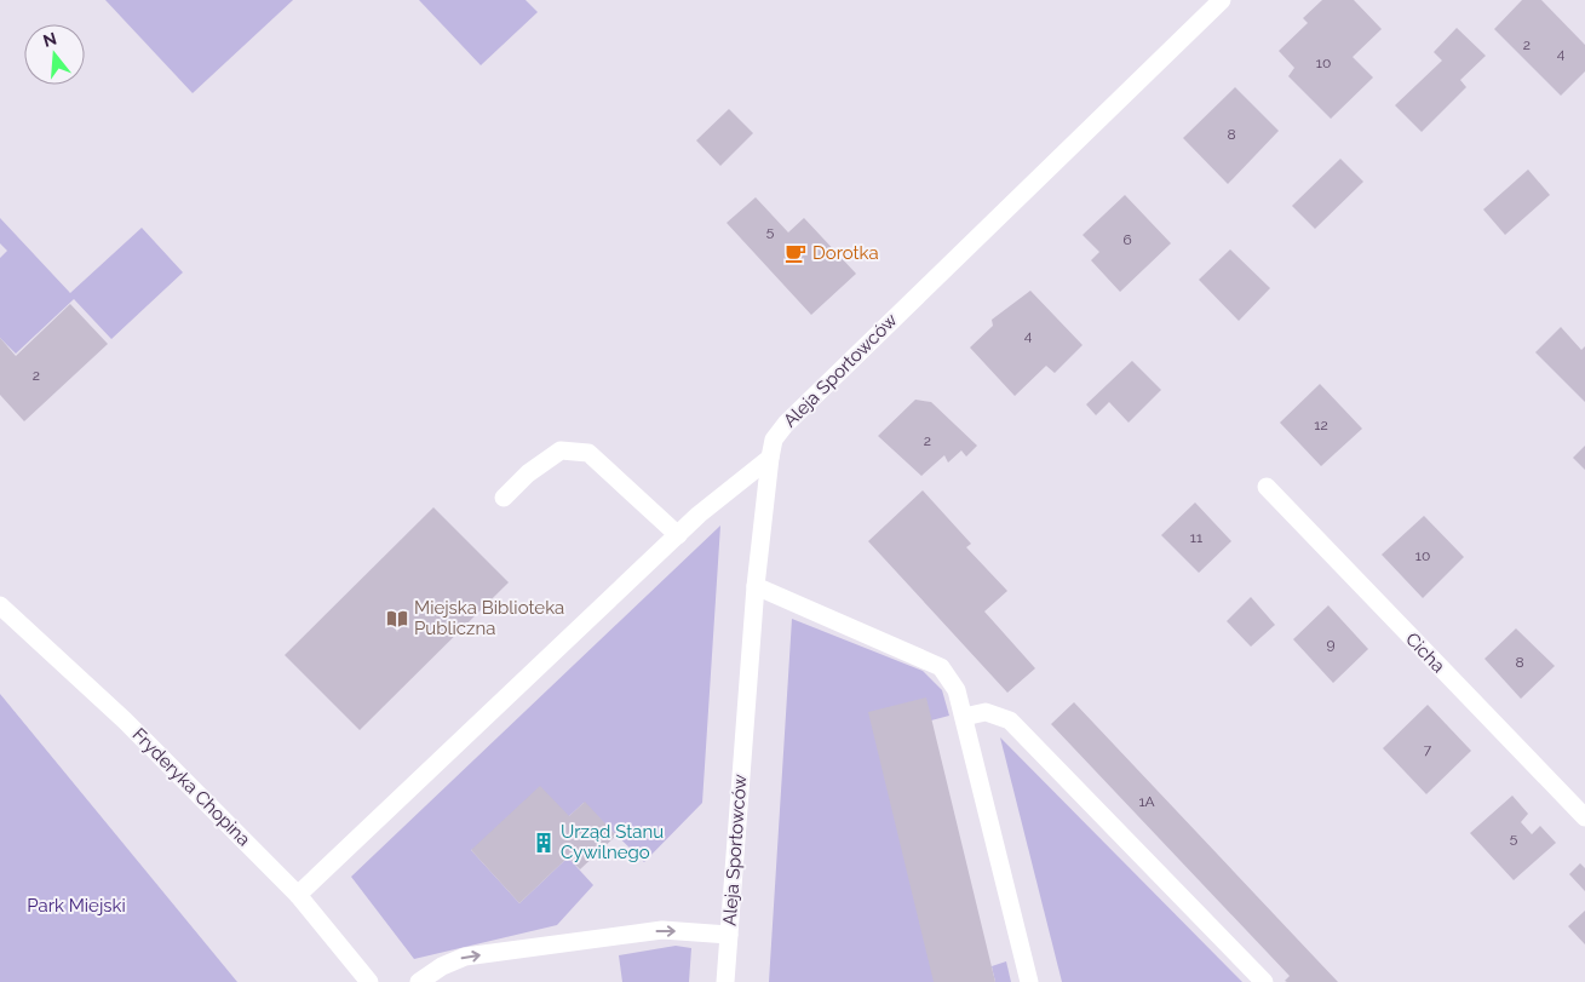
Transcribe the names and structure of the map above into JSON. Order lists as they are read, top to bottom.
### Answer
{
  "streets": {
    "street": ["Aleja Sportowców", "Cicha", "Fryderyka Chopina"]
  },
  "parks": ["Park Miejski"],
  "places": {
    "cafe": ["Dorotka"],
    "library": ["Miejska Biblioteka Publiczna"],
    "building": ["Urząd Stanu Cywilnego"]
  },
  "house_numbers": [
    "2",
    "4",
    "10",
    "8",
    "5",
    "6",
    "4",
    "2",
    "12",
    "2",
    "11",
    "10",
    "9",
    "8",
    "7",
    "1A",
    "5"
  ],
  "north": "top"
}
